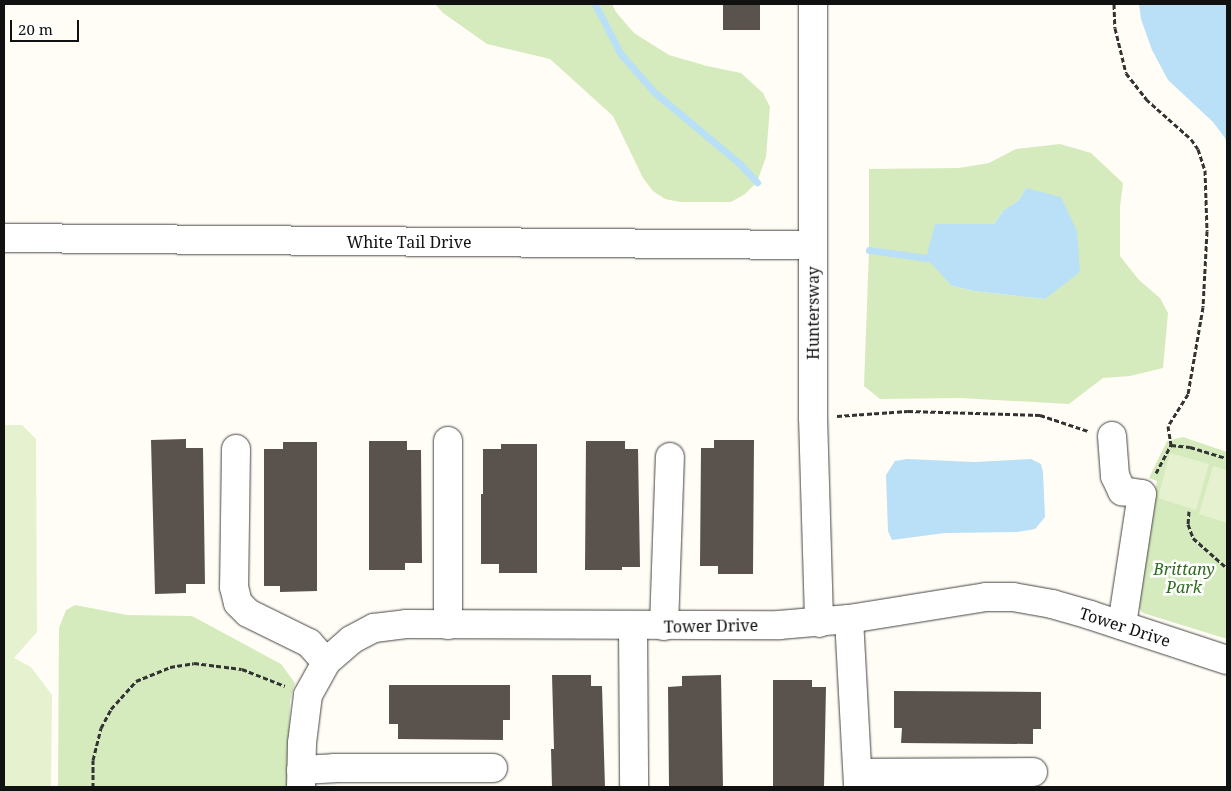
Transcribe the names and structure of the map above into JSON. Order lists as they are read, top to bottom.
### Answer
{
  "streets": {
    "street": ["White Tail Drive", "Huntersway", "Tower Drive"]
  },
  "crossings": [
    ["White Tail Drive", "Huntersway"],
    ["Huntersway", "Tower Drive"]
  ],
  "parks": ["Brittany Park"],
  "scale_bar": "20 m"
}
